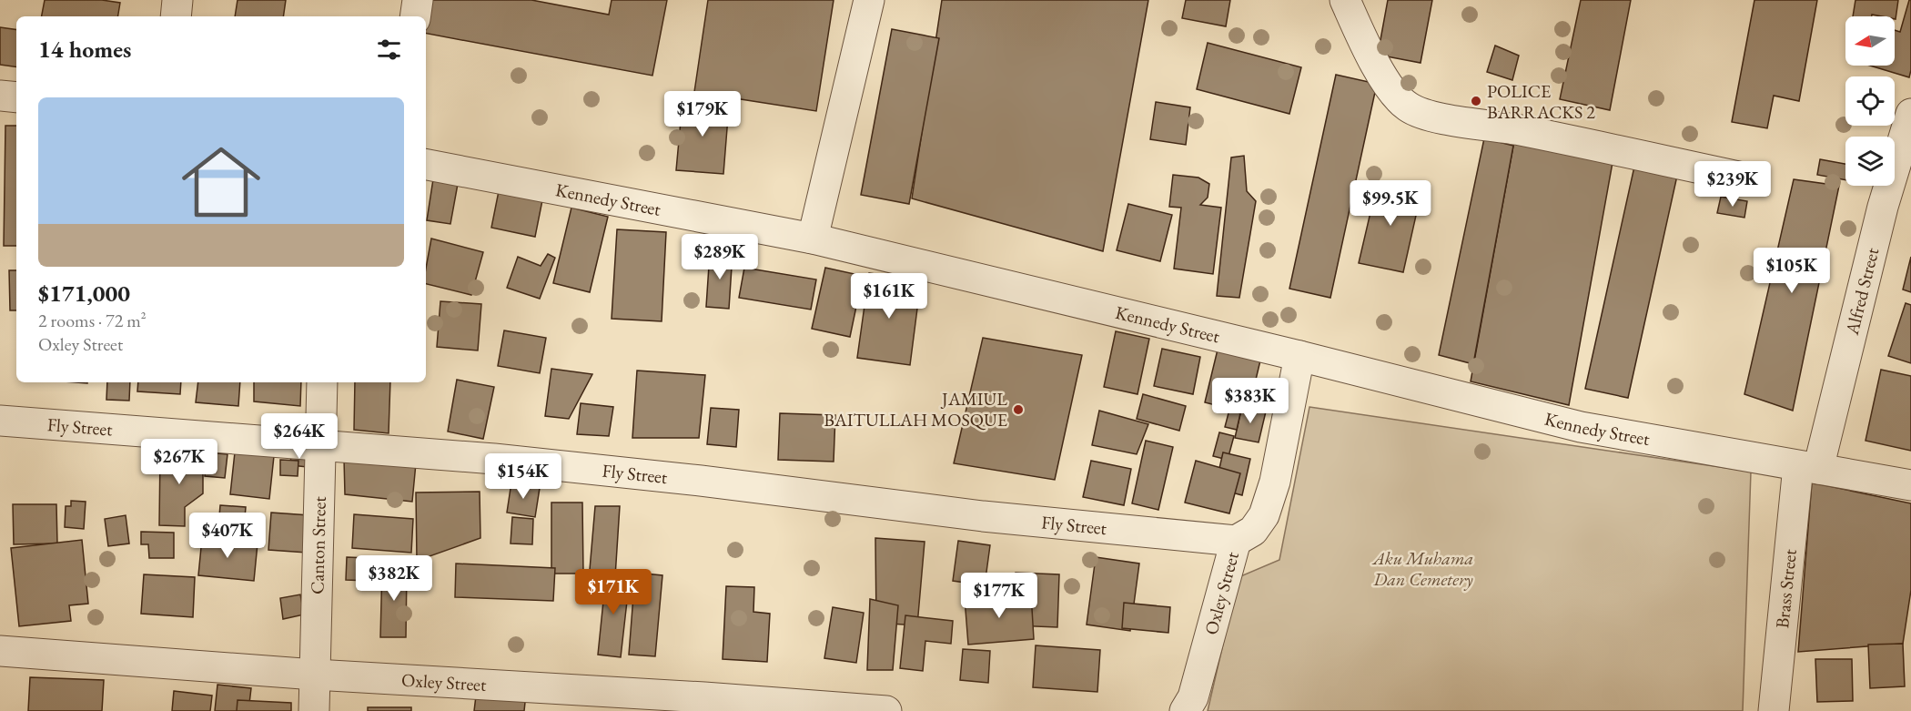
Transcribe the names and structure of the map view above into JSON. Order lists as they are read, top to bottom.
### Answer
{
  "streets": {
    "street": [
      "Kennedy Street",
      "Alfred Street",
      "Fly Street",
      "Canton Street",
      "Brass Street",
      "Oxley Street"
    ]
  },
  "crossings": [
    ["Kennedy Street", "Alfred Street"],
    ["Kennedy Street", "Brass Street"],
    ["Kennedy Street", "Oxley Street"],
    ["Alfred Street", "Brass Street"],
    ["Fly Street", "Canton Street"],
    ["Fly Street", "Oxley Street"],
    ["Canton Street", "Oxley Street"]
  ],
  "parks": ["Aku Muhama Dan Cemetery"],
  "places": ["POLICE BARRACKS 2", "JAMIUL BAITULLAH MOSQUE"],
  "north": "left",
  "page": {
    "heading": "14 homes",
    "list": [
      {
        "name": "$171,000",
        "note": "2 rooms · 72 m² · Oxley Street"
      }
    ],
    "price": [
      "$179K",
      "$239K",
      "$99.5K",
      "$289K",
      "$105K",
      "$161K",
      "$383K",
      "$264K",
      "$267K",
      "$154K",
      "$407K",
      "$382K",
      "$171K",
      "$177K"
    ]
  }
}
